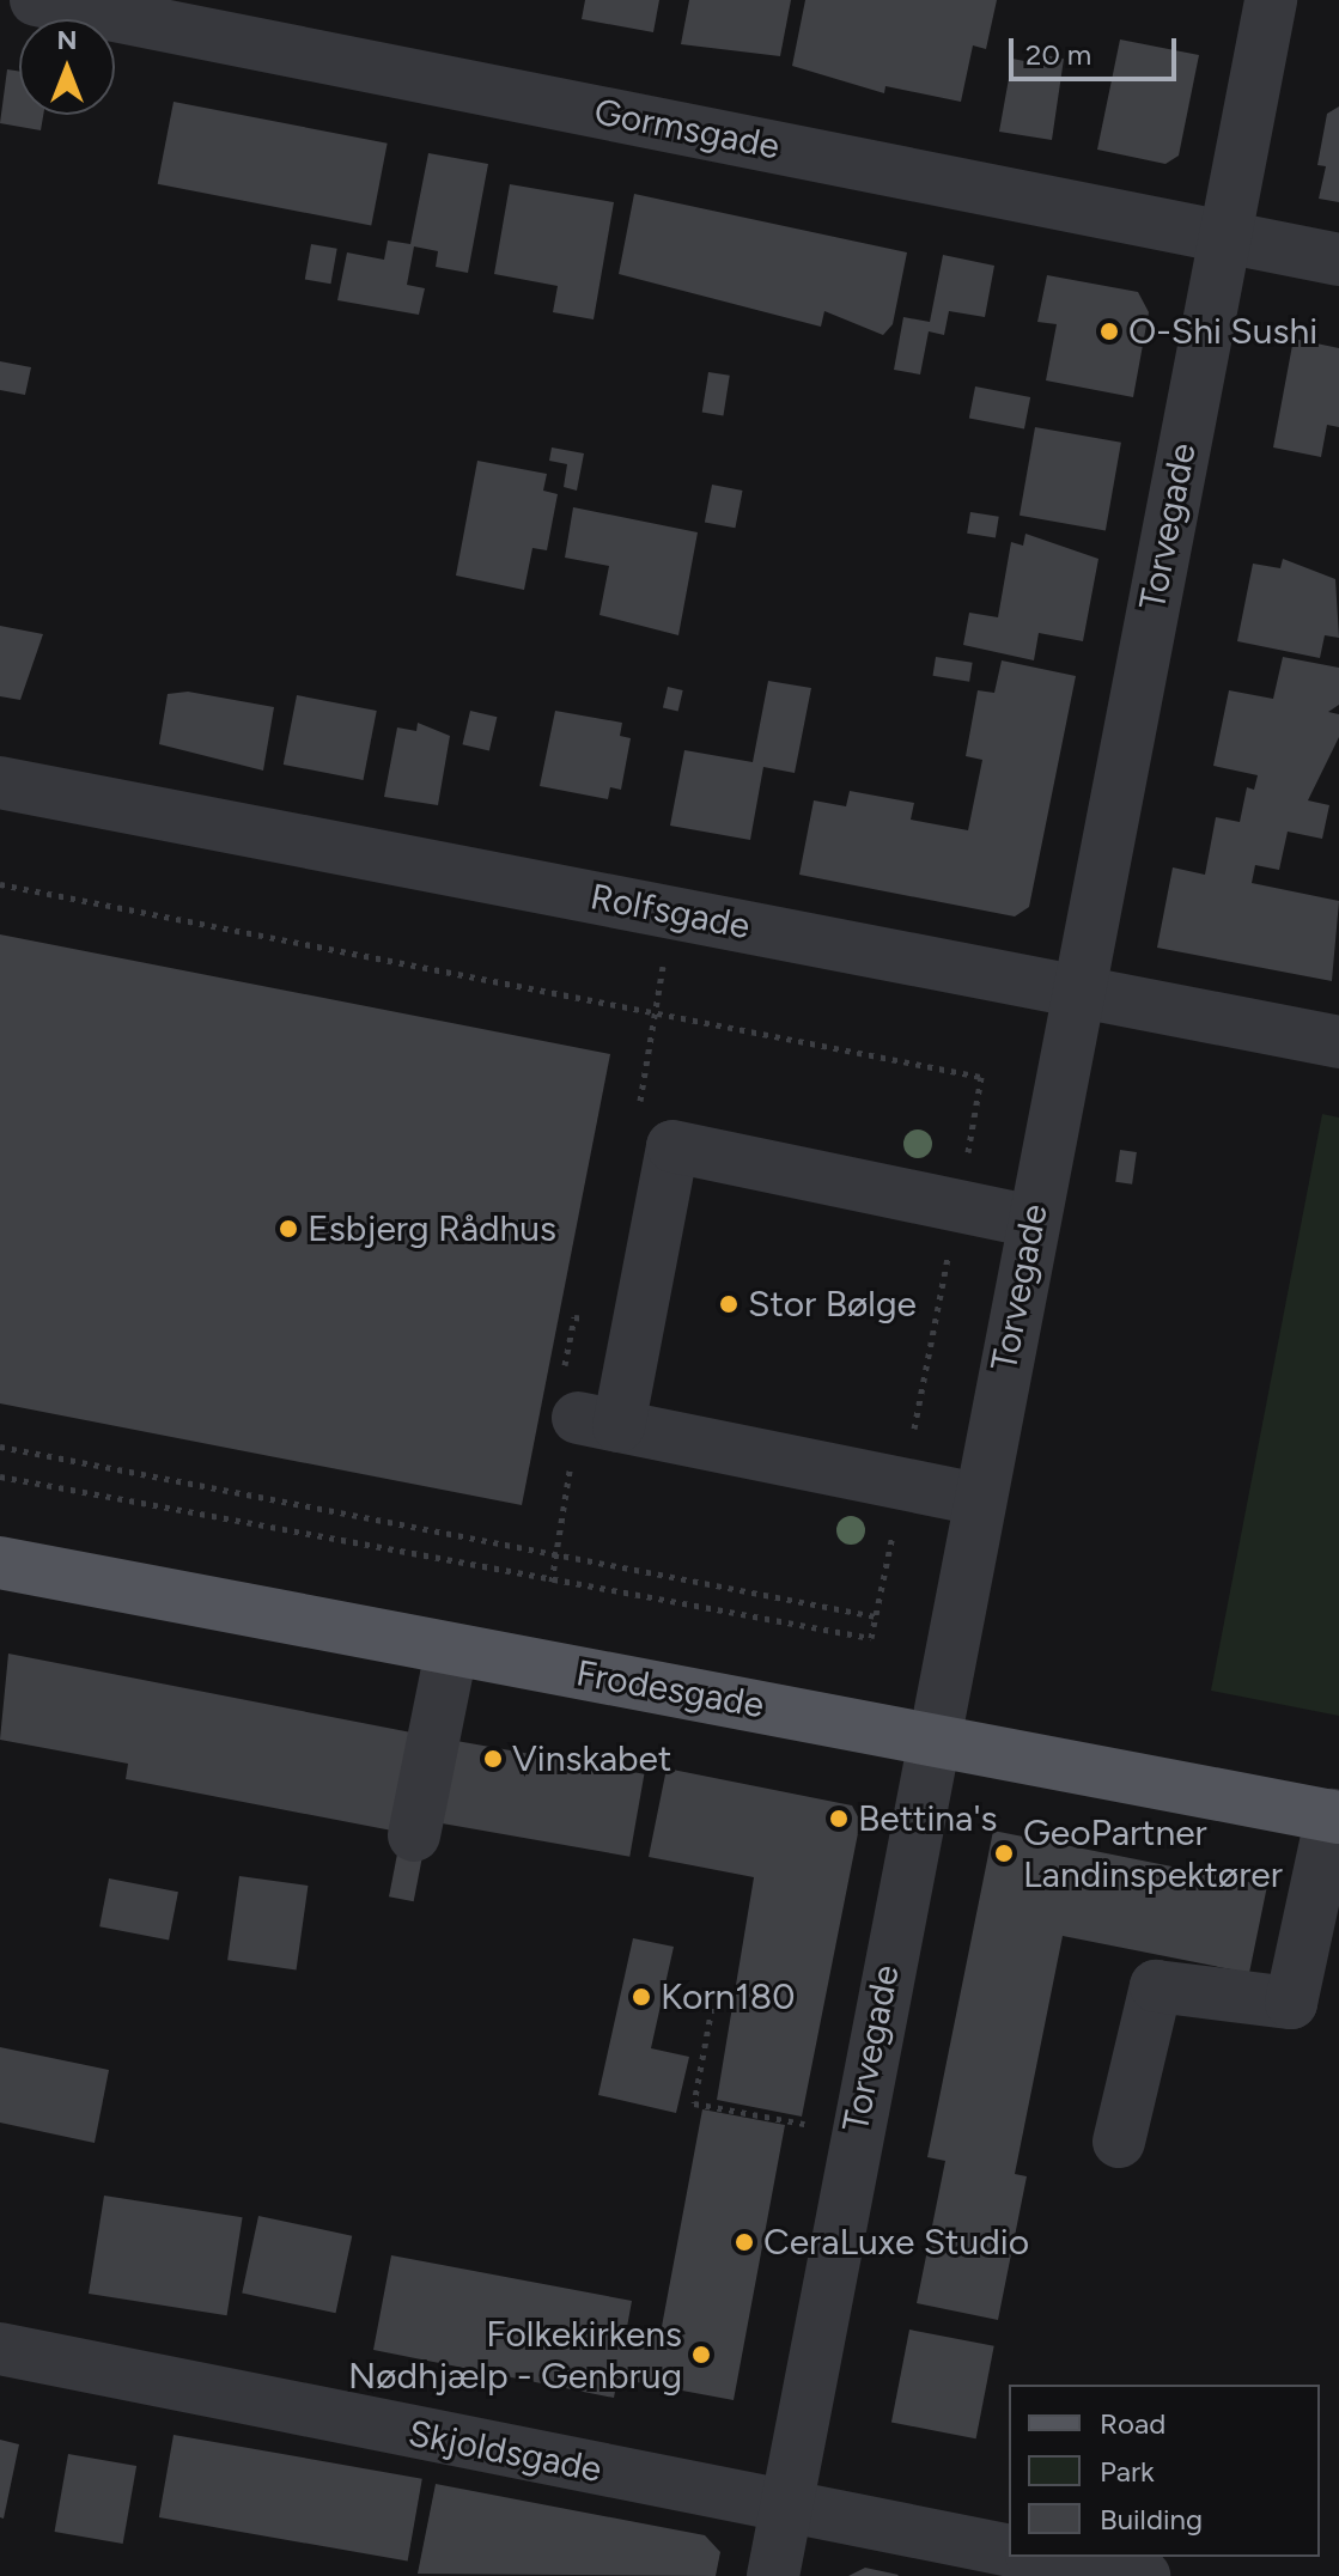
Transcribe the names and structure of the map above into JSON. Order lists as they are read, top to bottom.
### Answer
{
  "streets": {
    "main road": ["Frodesgade"],
    "street": [
      "Gormsgade",
      "Torvegade",
      "Rolfsgade",
      "Skjoldsgade"
    ]
  },
  "crossings": [
    ["Gormsgade", "Torvegade"],
    ["Torvegade", "Rolfsgade"],
    ["Torvegade", "Frodesgade"],
    ["Torvegade", "Skjoldsgade"]
  ],
  "places": [
    "O-Shi Sushi",
    "Esbjerg Rådhus",
    "Stor Bølge",
    "Vinskabet",
    "Bettina's",
    "GeoPartner Landinspektører",
    "Korn180",
    "CeraLuxe Studio",
    "Folkekirkens Nødhjælp - Genbrug"
  ],
  "legend": ["Road", "Park", "Building"],
  "scale_bar": "20 m",
  "north": "top"
}
